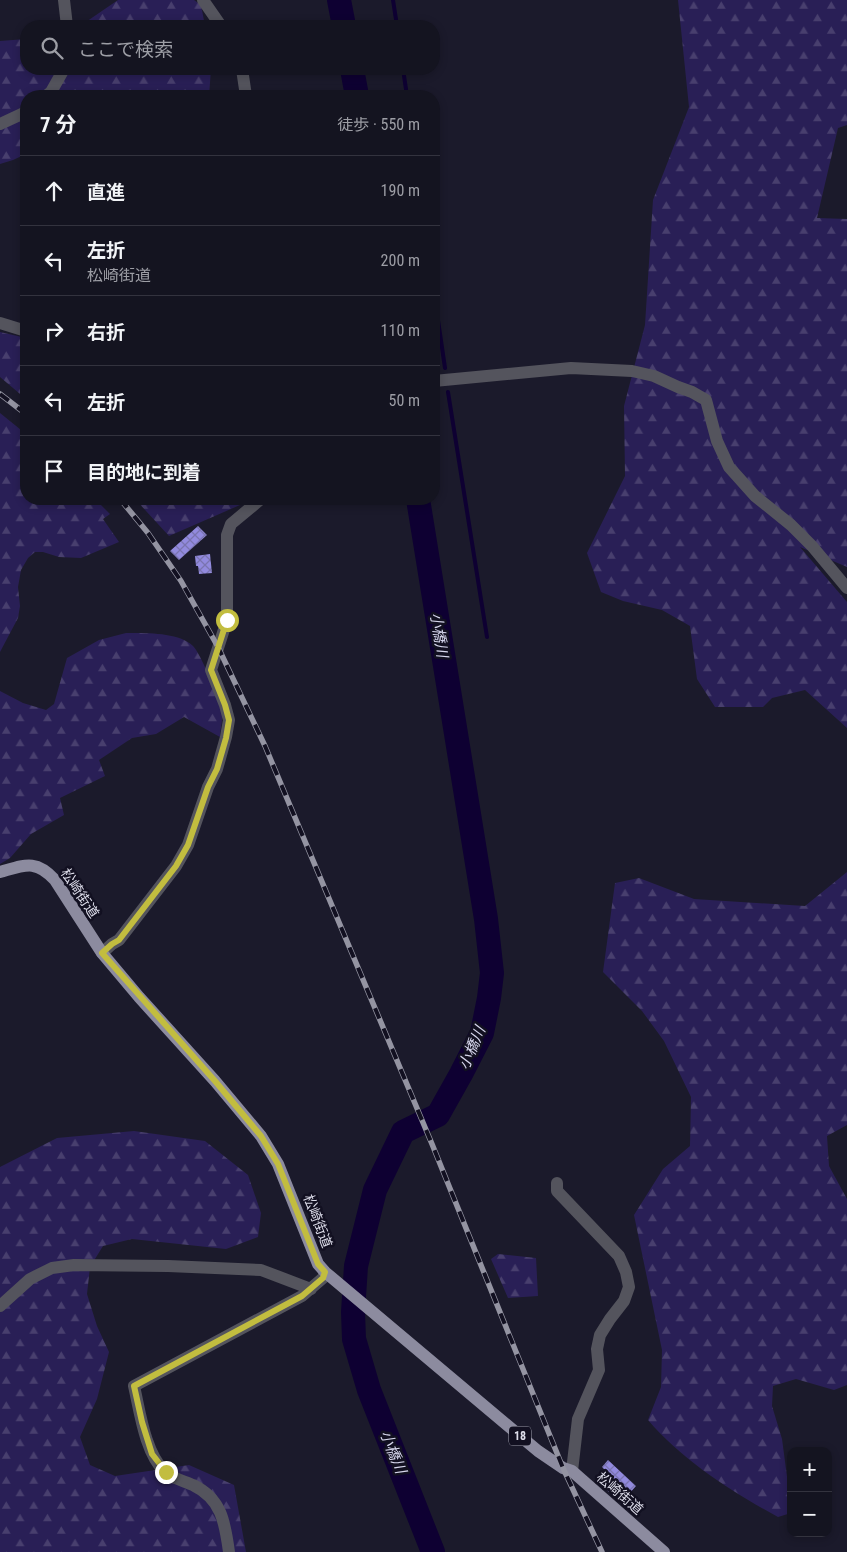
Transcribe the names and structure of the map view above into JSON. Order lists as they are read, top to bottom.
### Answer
{
  "streets": {
    "main road": ["松崎街道", "18"]
  },
  "water": ["小橋川"],
  "page": {
    "search": "ここで検索",
    "heading": ["7 分", "徒歩 · 550 m"],
    "list": [
      ["直進", "190 m"],
      ["左折", "松崎街道", "200 m"],
      ["右折", "110 m"],
      ["左折", "50 m"],
      "目的地に到着"
    ],
    "map_buttons": ["+", "−"]
  }
}
